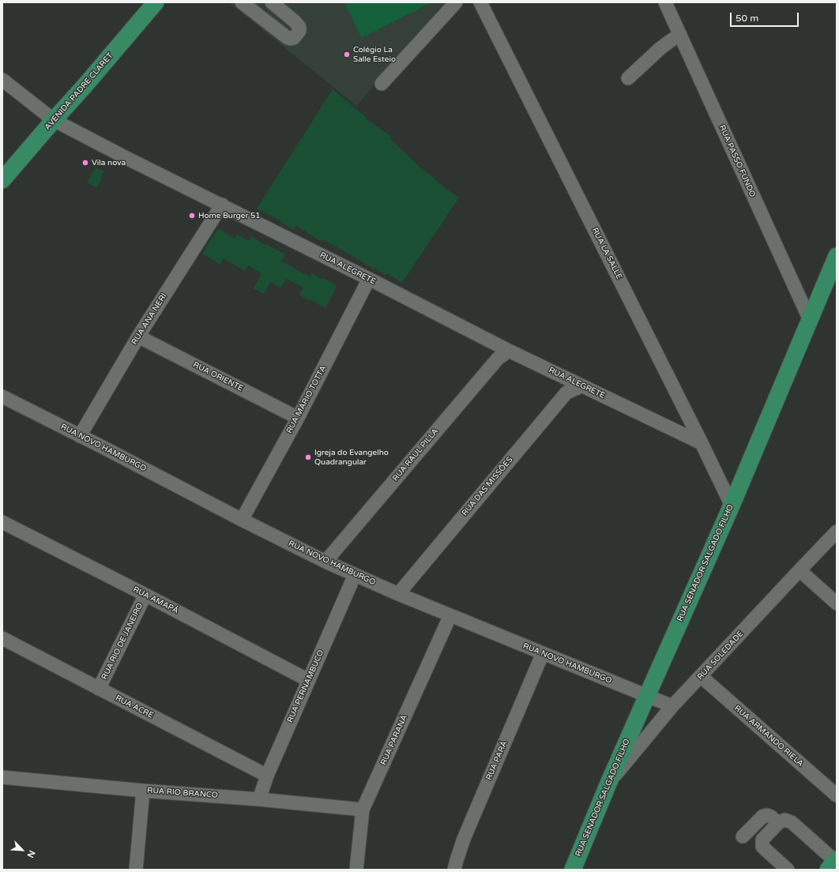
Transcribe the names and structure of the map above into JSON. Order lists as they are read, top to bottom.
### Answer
{
  "streets": {
    "main road": ["AVENIDA PADRE CLARET", "RUA SENADOR SALGADO FILHO"],
    "street": [
      "RUA PASSO FUNDO",
      "RUA LA SALLE",
      "RUA ALEGRETE",
      "RUA ANA NERI",
      "RUA ORIENTE",
      "RUA MÁRIO TOTTA",
      "RUA NOVO HAMBURGO",
      "RUA RAUL PILLA",
      "RUA DAS MISSÕES",
      "RUA AMAPÁ",
      "RUA RIO DE JANEIRO",
      "RUA SOLEDADE",
      "RUA PERNAMBUCO",
      "RUA ACRE",
      "RUA ARMANDO RIELA",
      "RUA PARANÁ",
      "RUA PARÁ",
      "RUA RIO BRANCO"
    ]
  },
  "crossings": [
    ["AVENIDA PADRE CLARET", "RUA ALEGRETE"],
    ["RUA PASSO FUNDO", "RUA SENADOR SALGADO FILHO"],
    ["RUA LA SALLE", "RUA ALEGRETE"],
    ["RUA LA SALLE", "RUA SENADOR SALGADO FILHO"],
    ["RUA ALEGRETE", "RUA ANA NERI"],
    ["RUA ALEGRETE", "RUA MÁRIO TOTTA"],
    ["RUA ALEGRETE", "RUA RAUL PILLA"],
    ["RUA ALEGRETE", "RUA DAS MISSÕES"],
    ["RUA ANA NERI", "RUA ORIENTE"],
    ["RUA ANA NERI", "RUA NOVO HAMBURGO"],
    ["RUA ORIENTE", "RUA MÁRIO TOTTA"],
    ["RUA MÁRIO TOTTA", "RUA NOVO HAMBURGO"],
    ["RUA NOVO HAMBURGO", "RUA RAUL PILLA"],
    ["RUA NOVO HAMBURGO", "RUA DAS MISSÕES"],
    ["RUA NOVO HAMBURGO", "RUA SENADOR SALGADO FILHO"],
    ["RUA NOVO HAMBURGO", "RUA SOLEDADE"],
    ["RUA NOVO HAMBURGO", "RUA PERNAMBUCO"],
    ["RUA NOVO HAMBURGO", "RUA PARANÁ"],
    ["RUA NOVO HAMBURGO", "RUA PARÁ"],
    ["RUA SENADOR SALGADO FILHO", "RUA SOLEDADE"],
    ["RUA AMAPÁ", "RUA RIO DE JANEIRO"],
    ["RUA AMAPÁ", "RUA PERNAMBUCO"],
    ["RUA RIO DE JANEIRO", "RUA ACRE"],
    ["RUA SOLEDADE", "RUA ARMANDO RIELA"],
    ["RUA PERNAMBUCO", "RUA ACRE"],
    ["RUA PERNAMBUCO", "RUA RIO BRANCO"],
    ["RUA PARANÁ", "RUA RIO BRANCO"]
  ],
  "places": [
    "Colégio La Salle Esteio",
    "Vila nova",
    "Home Burger 51",
    "Igreja do Evangelho Quadrangular"
  ],
  "scale_bar": "50 m",
  "north": "bottom right"
}
